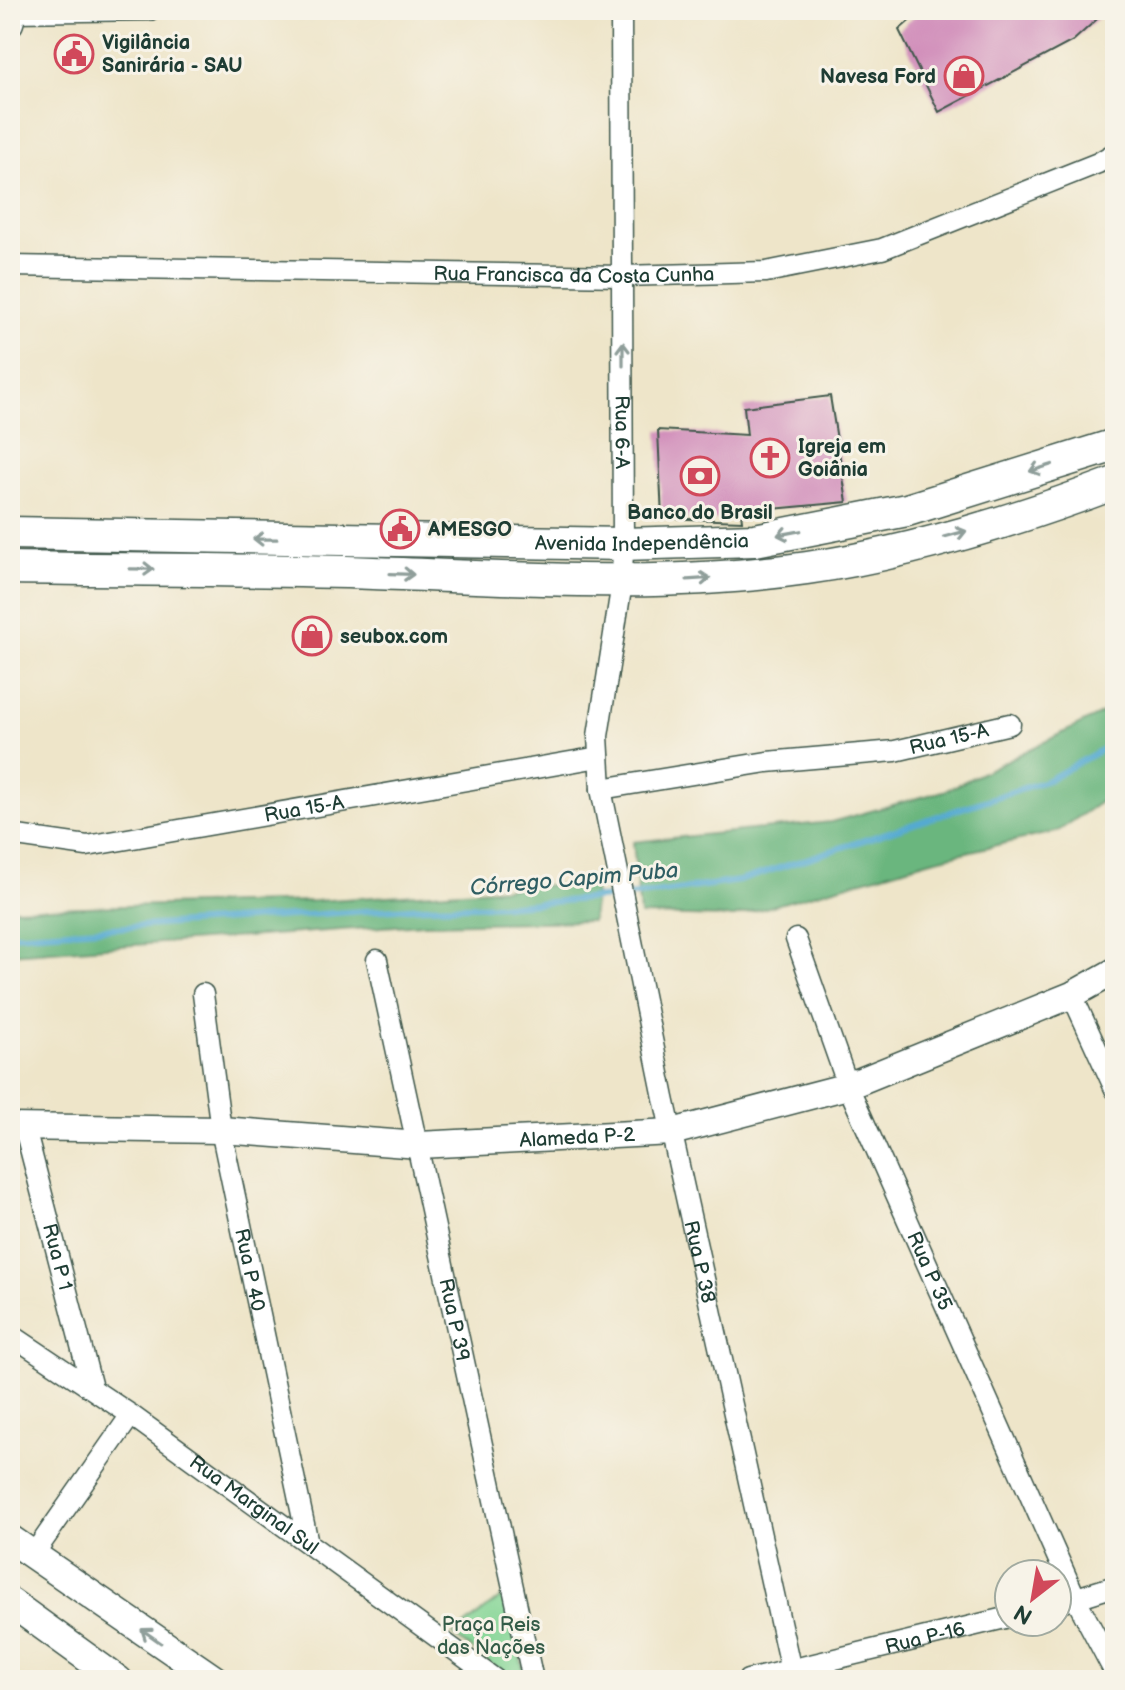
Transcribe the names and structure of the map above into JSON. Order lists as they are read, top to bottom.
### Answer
{
  "streets": {
    "main road": ["Avenida Independência"],
    "street": [
      "Rua Francisca da Costa Cunha",
      "Rua 6-A",
      "Rua 15-A",
      "Alameda P-2",
      "Rua P 1",
      "Rua P 38",
      "Rua P 40",
      "Rua P 35",
      "Rua P 39",
      "Rua Marginal Sul",
      "Rua P-16"
    ]
  },
  "crossings": [
    ["Rua Francisca da Costa Cunha", "Rua 6-A"],
    ["Rua 6-A", "Avenida Independência"],
    ["Rua 6-A", "Rua 15-A"],
    ["Rua 6-A", "Rua P 38"],
    ["Alameda P-2", "Rua P 1"],
    ["Alameda P-2", "Rua P 38"],
    ["Alameda P-2", "Rua P 40"],
    ["Alameda P-2", "Rua P 35"],
    ["Alameda P-2", "Rua P 39"],
    ["Rua P 1", "Rua Marginal Sul"],
    ["Rua P 38", "Rua P-16"],
    ["Rua P 40", "Rua Marginal Sul"]
  ],
  "water": ["Córrego Capim Puba"],
  "parks": ["Praça Reis das Nações"],
  "places": {
    "public building": ["Vigilância Sanirária - SAU", "AMESGO"],
    "shop": ["Navesa Ford", "seubox.com"],
    "church": ["Igreja em Goiânia"],
    "bank": ["Banco do Brasil"]
  },
  "north": "bottom left"
}
